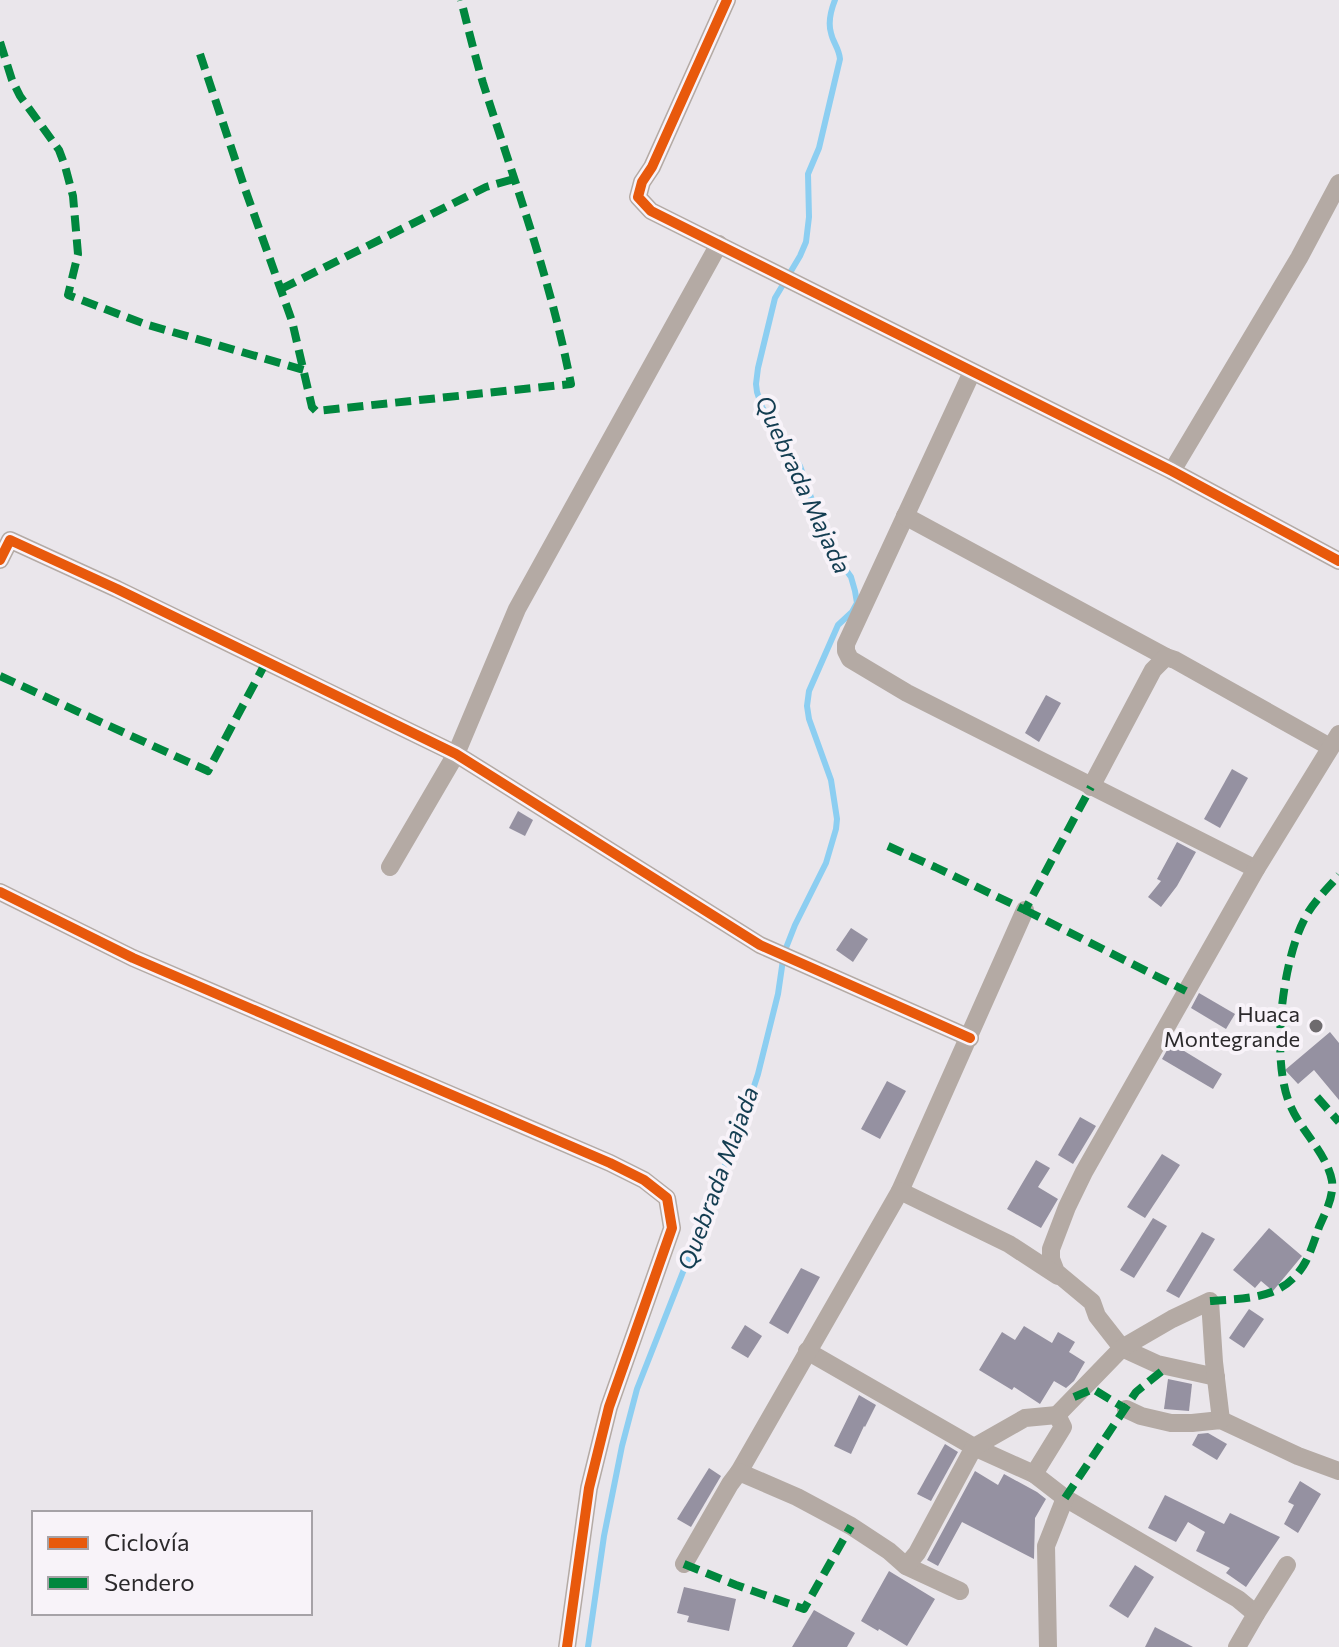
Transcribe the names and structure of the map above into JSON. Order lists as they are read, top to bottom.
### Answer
{
  "water": ["Quebrada Majada"],
  "places": ["Huaca Montegrande"],
  "legend": ["Ciclovía", "Sendero"]
}
